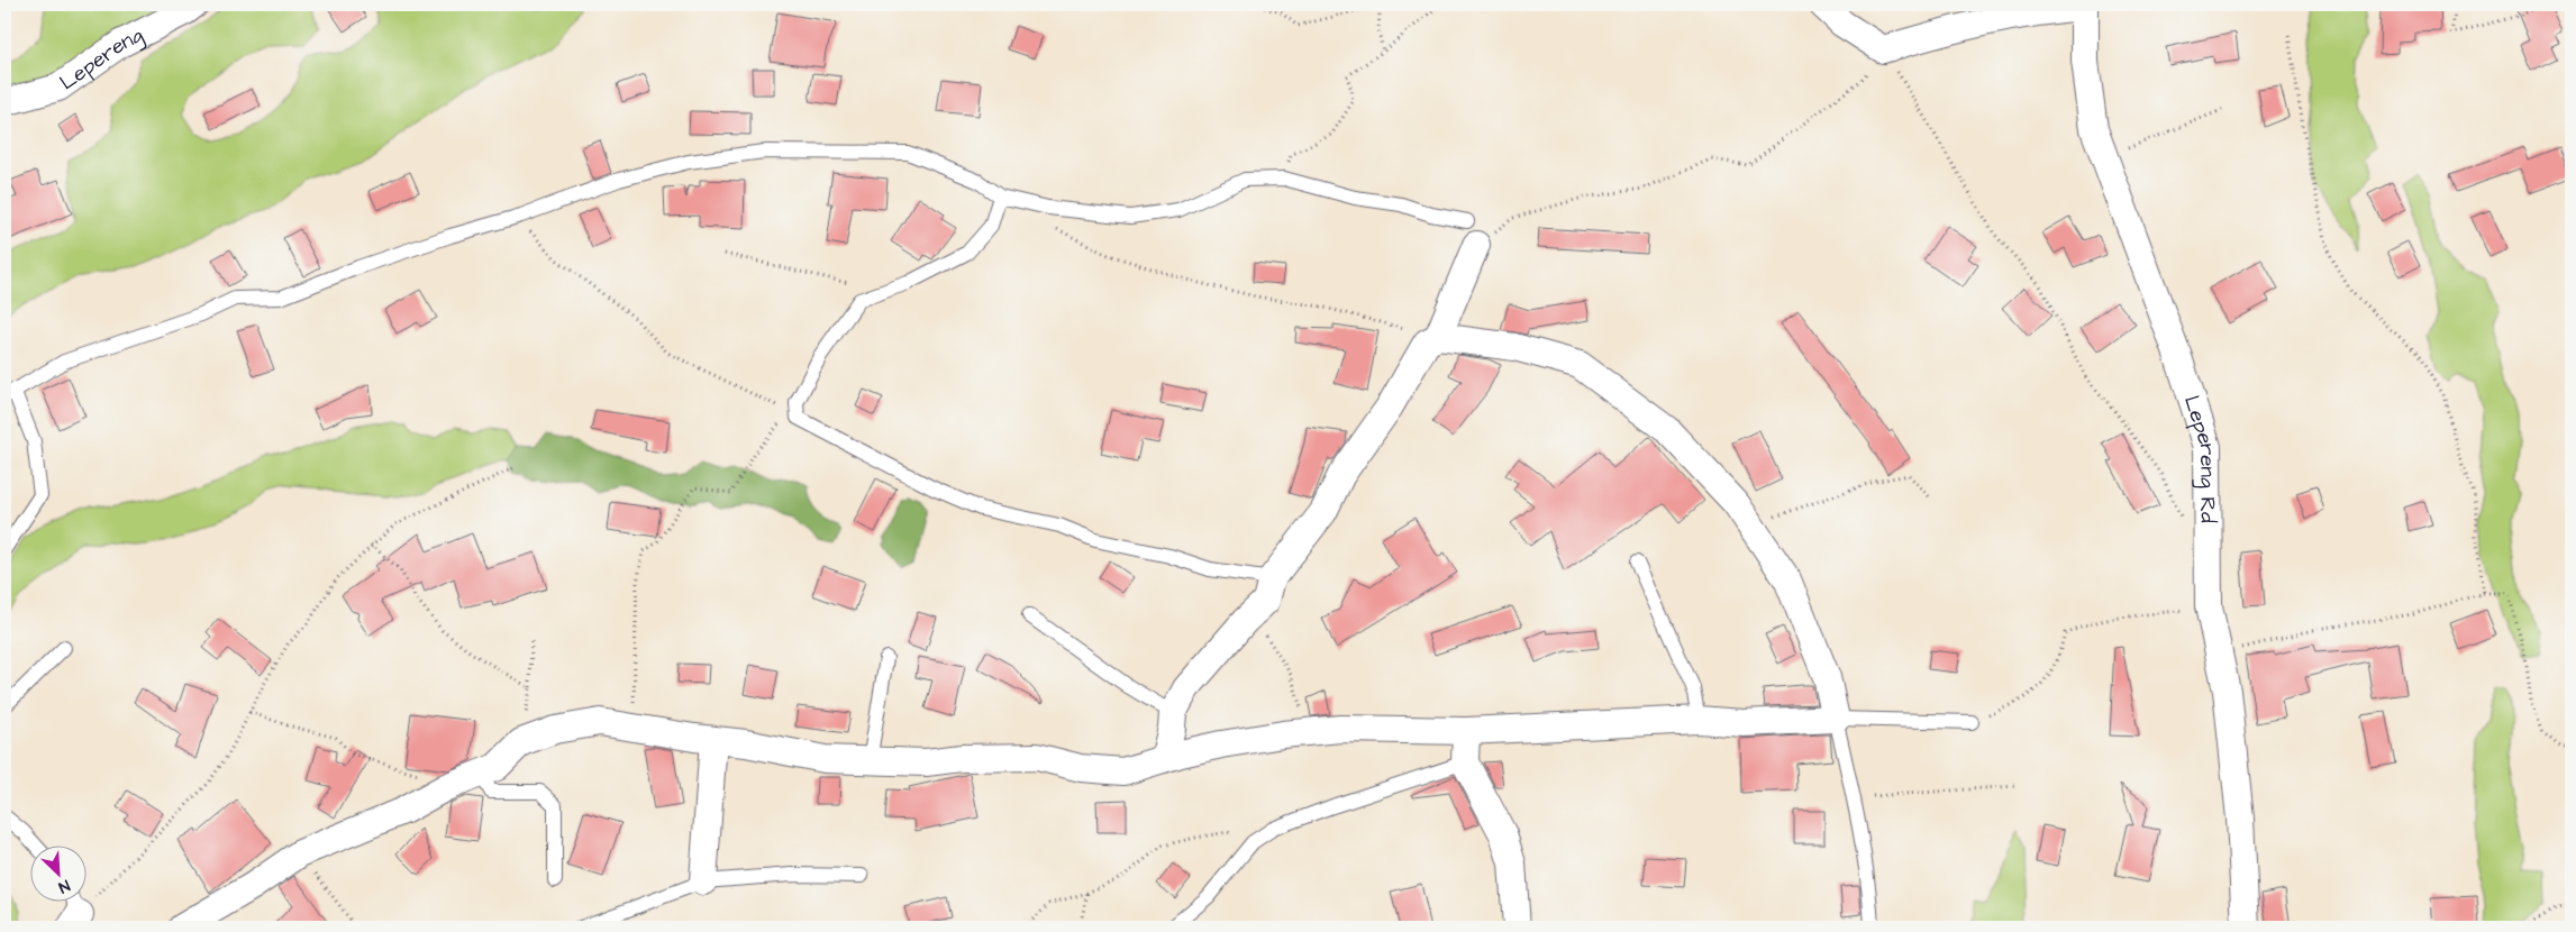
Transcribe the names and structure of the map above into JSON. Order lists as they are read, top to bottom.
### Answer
{
  "streets": {
    "street": ["Lepereng", "Lepereng Rd"]
  },
  "north": "bottom right"
}
